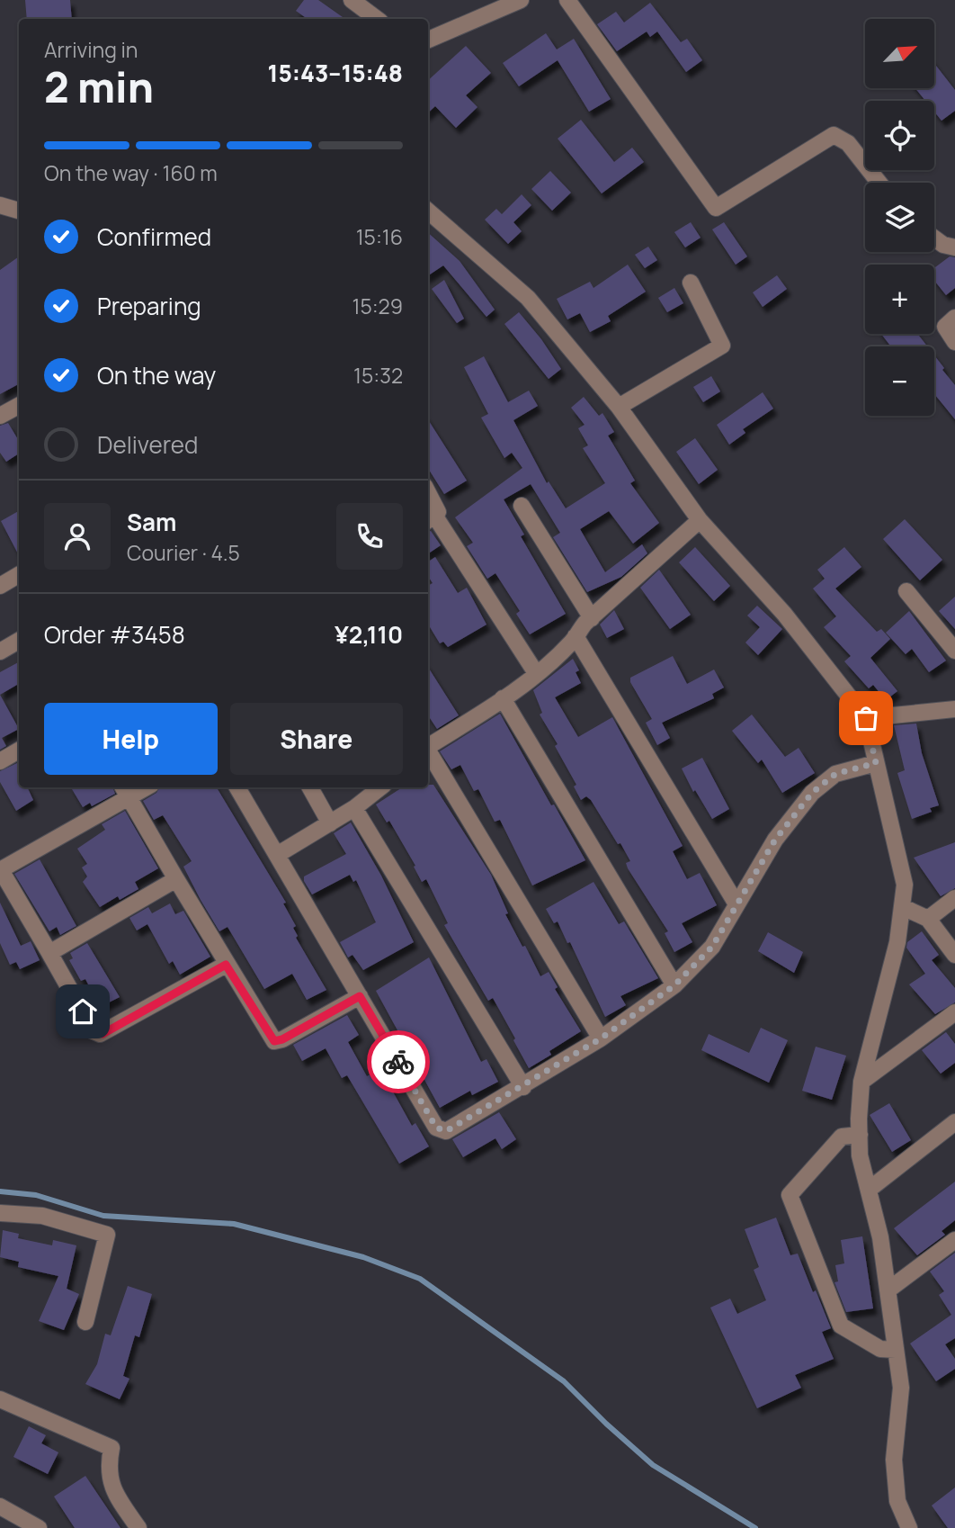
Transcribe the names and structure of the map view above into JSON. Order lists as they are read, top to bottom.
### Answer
{
  "north": "top right",
  "page": {
    "map_buttons": ["+", "−"],
    "heading": ["2 min", "Arriving in", "15:43–15:48"],
    "panel": [
      "Sam",
      "Courier · 4.5",
      "Order #3458",
      "¥2,110"
    ],
    "bar": "On the way · 160 m",
    "list": [
      ["Confirmed", "15:16"],
      ["Preparing", "15:29"],
      ["On the way", "15:32"],
      "Delivered"
    ],
    "buttons": ["Help", "Share"]
  }
}
